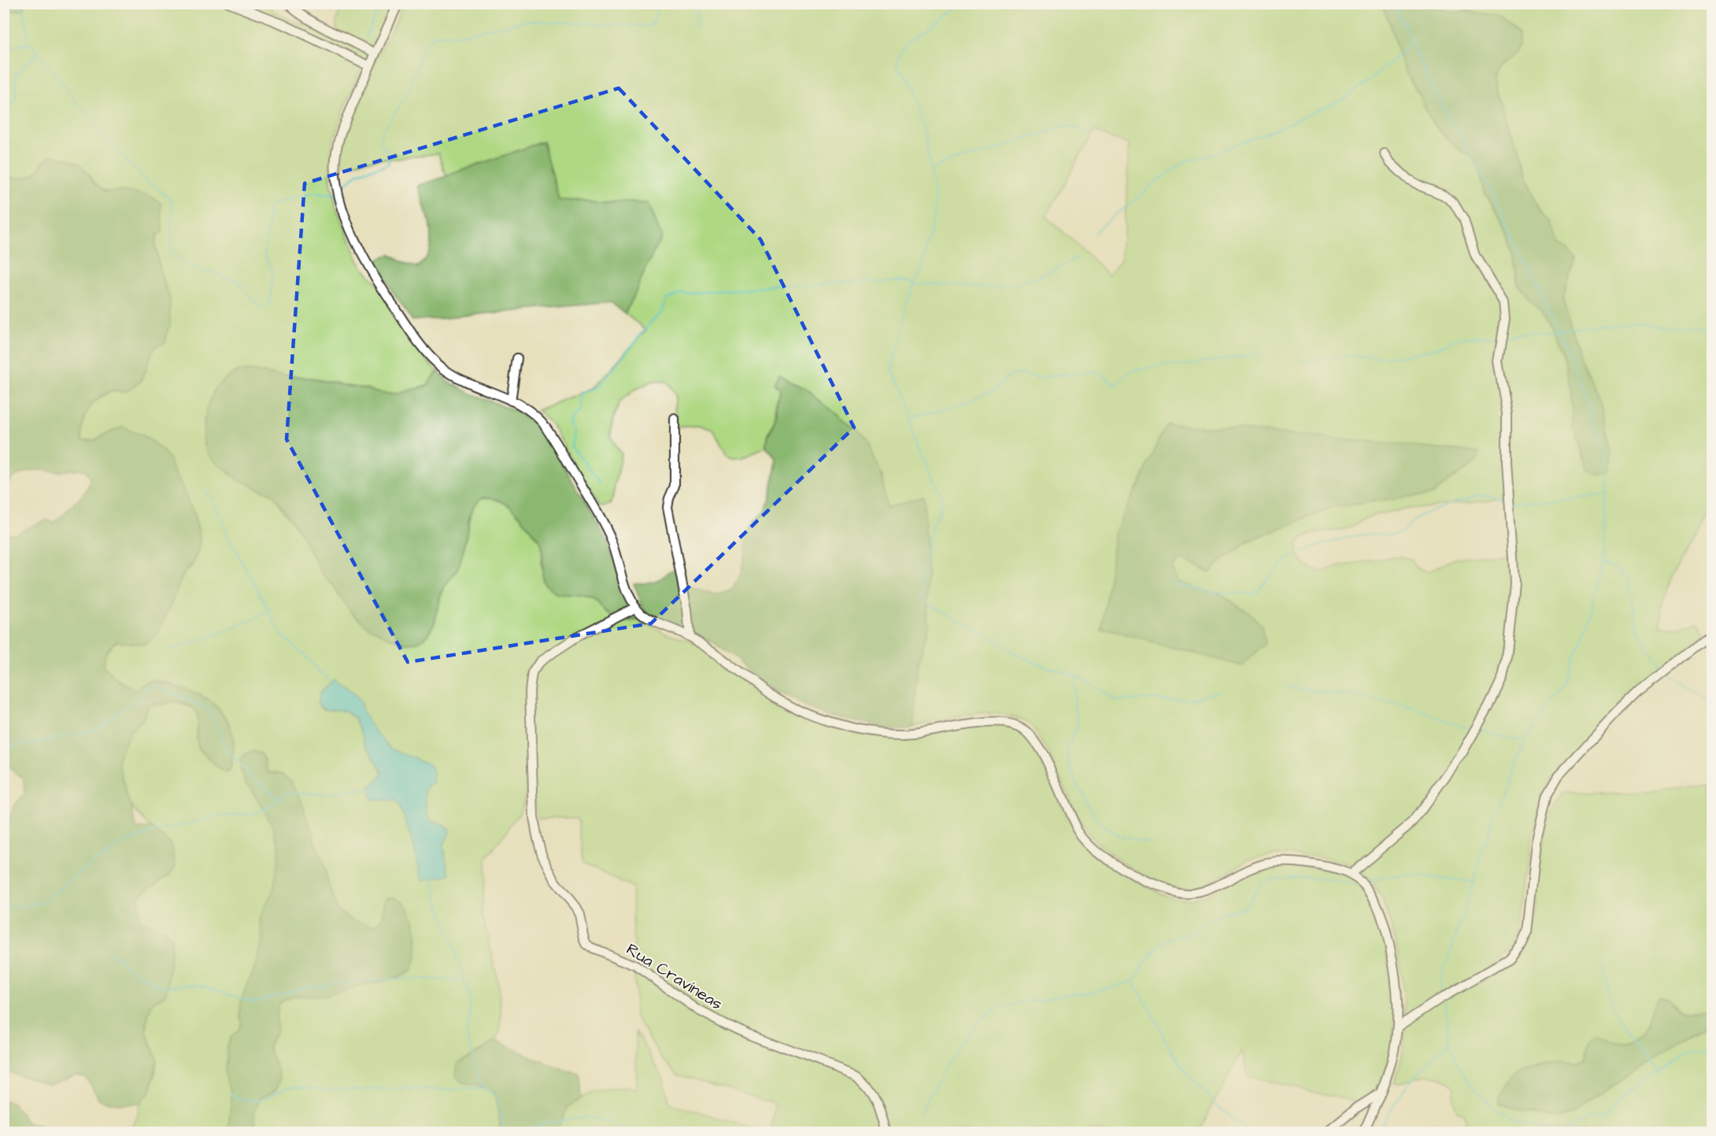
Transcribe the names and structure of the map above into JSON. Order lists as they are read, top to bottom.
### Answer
{
  "streets": {
    "street": ["Rua Cravíneas"]
  }
}
